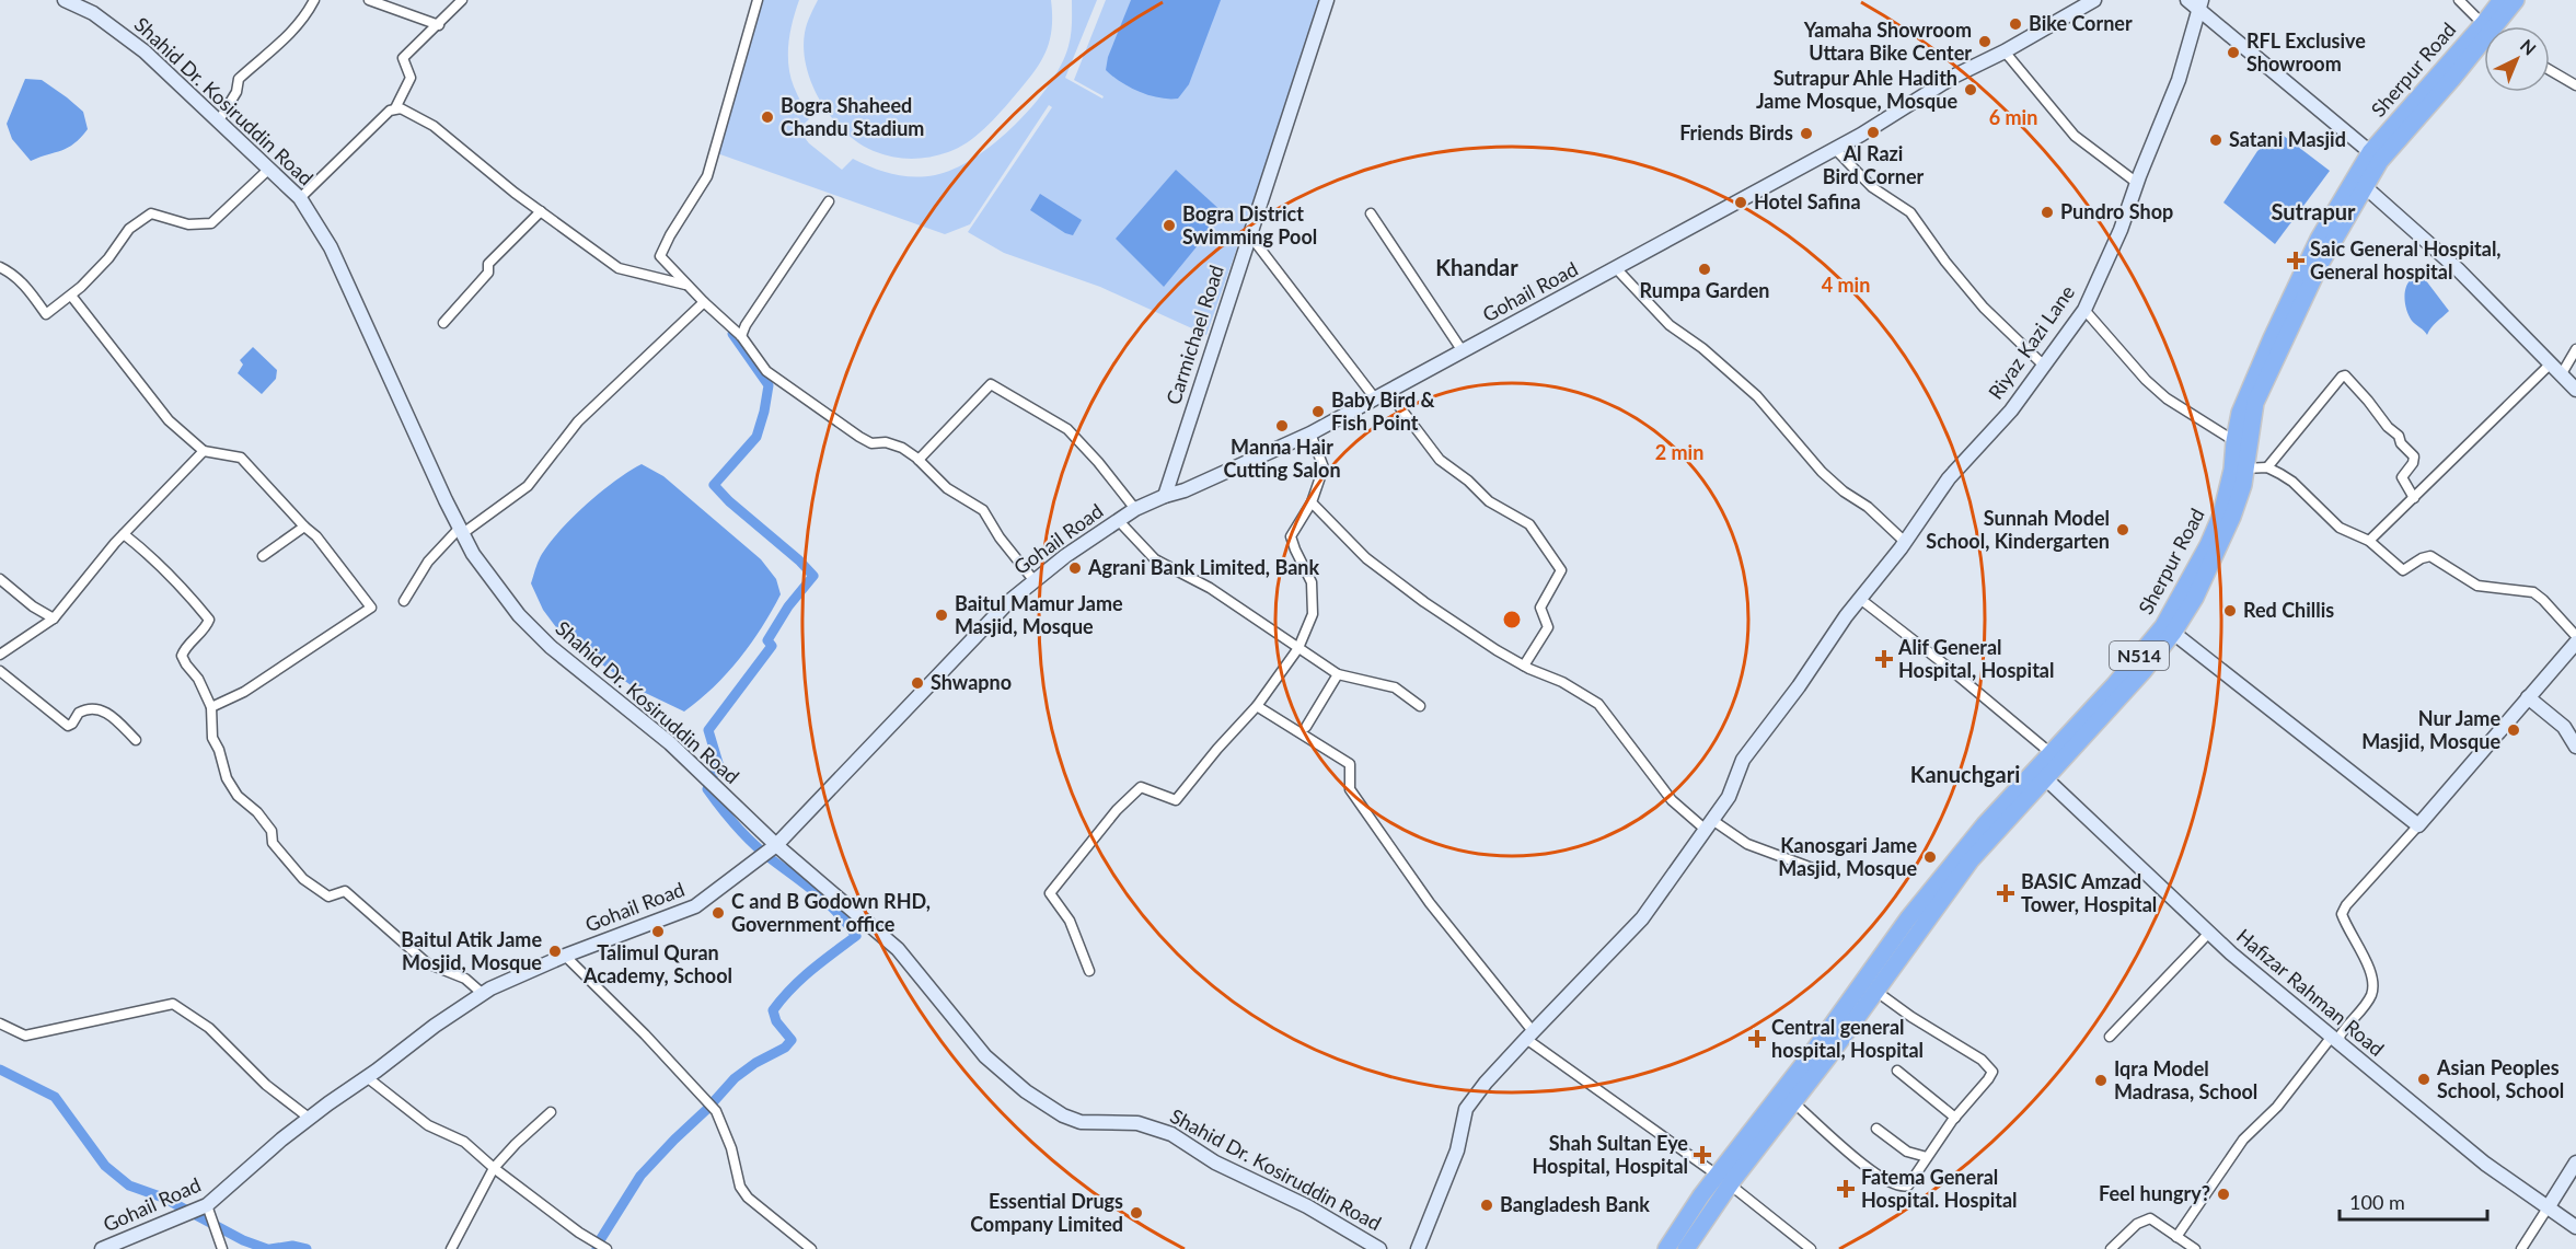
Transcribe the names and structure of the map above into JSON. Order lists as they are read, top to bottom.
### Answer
{
  "streets": {
    "highway": ["Sherpur Road", "N514"],
    "street": [
      "Shahid Dr. Kosiruddin Road",
      "Gohail Road",
      "Carmichael Road",
      "Riyaz Kazi Lane",
      "Hafizar Rahman Road"
    ]
  },
  "crossings": [
    ["Sherpur Road", "Hafizar Rahman Road"],
    ["Shahid Dr. Kosiruddin Road", "Gohail Road"],
    ["Gohail Road", "Carmichael Road"]
  ],
  "districts": ["Sutrapur", "Khandar", "Kanuchgari"],
  "places": {
    "other": [
      "Bike Corner",
      "Yamaha Showroom Uttara Bike Center",
      "RFL Exclusive Showroom",
      "Sutrapur Ahle Hadith Jame Mosque, Mosque",
      "Bogra Shaheed Chandu Stadium",
      "Al Razi Bird Corner",
      "Friends Birds",
      "Satani Masjid",
      "Hotel Safina",
      "Pundro Shop",
      "Bogra District Swimming Pool",
      "Rumpa Garden",
      "Baby Bird & Fish Point",
      "Manna Hair Cutting Salon",
      "Sunnah Model School, Kindergarten",
      "Agrani Bank Limited, Bank",
      "Red Chillis",
      "Baitul Mamur Jame Masjid, Mosque",
      "Shwapno",
      "Nur Jame Masjid, Mosque",
      "Kanosgari Jame Masjid, Mosque",
      "C and B Godown RHD, Government office",
      "Talimul Quran Academy, School",
      "Baitul Atik Jame Mosjid, Mosque",
      "Asian Peoples School, School",
      "Iqra Model Madrasa, School",
      "Feel hungry?",
      "Bangladesh Bank",
      "Essential Drugs Company Limited"
    ],
    "health": [
      "Saic General Hospital, General hospital",
      "Alif General Hospital, Hospital",
      "BASIC Amzad Tower, Hospital",
      "Central general hospital, Hospital",
      "Shah Sultan Eye Hospital, Hospital",
      "Fatema General Hospital. Hospital"
    ]
  },
  "scale_bar": "100 m",
  "north": "top right",
  "rings": ["6 min", "4 min", "2 min"]
}
